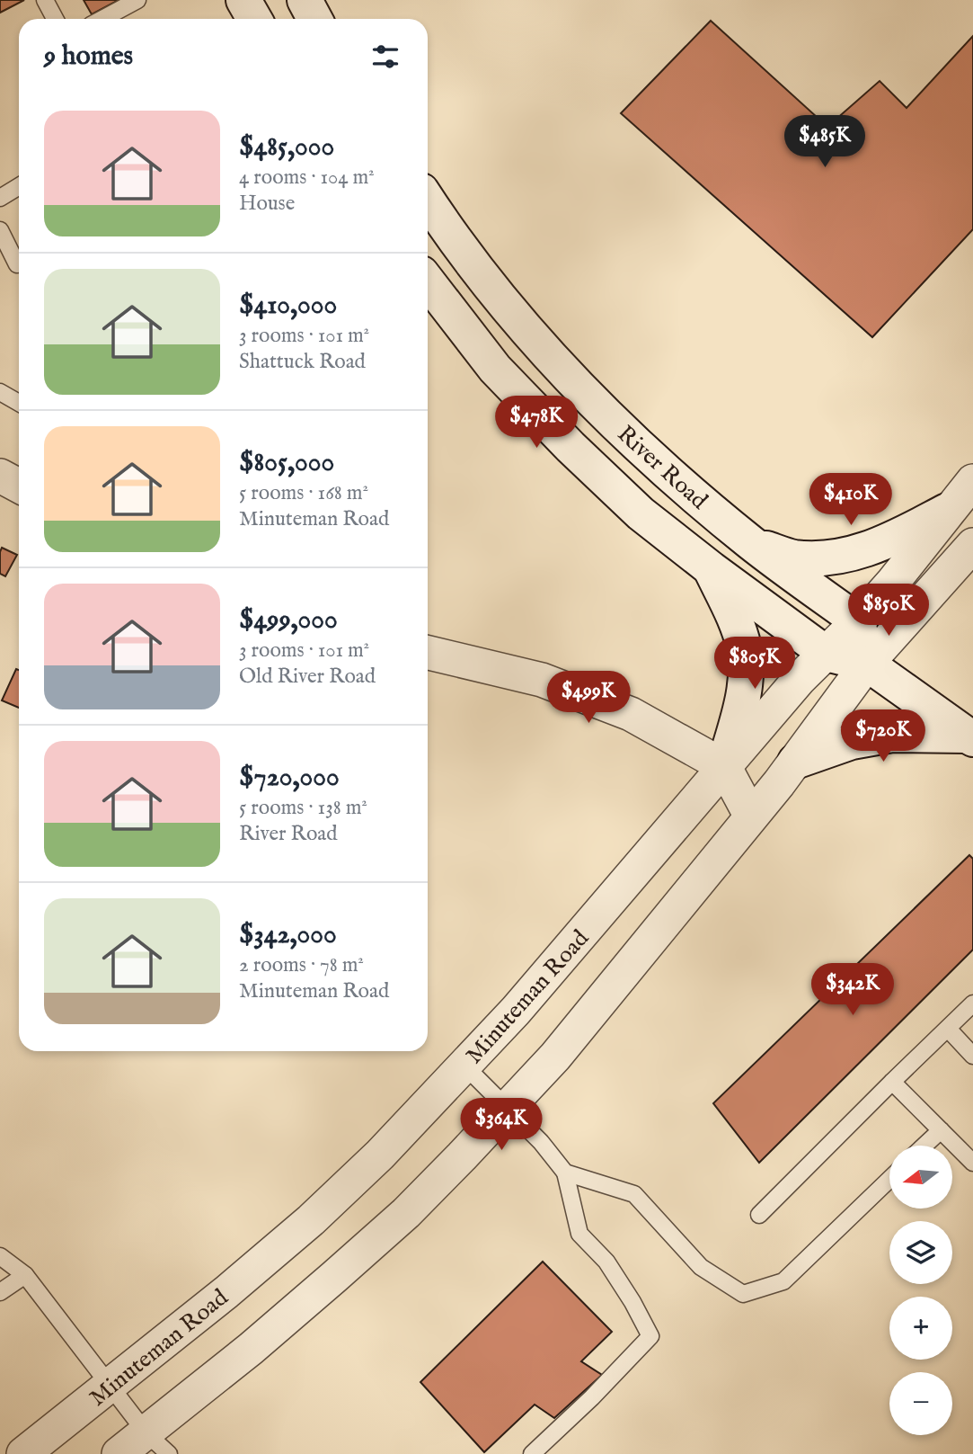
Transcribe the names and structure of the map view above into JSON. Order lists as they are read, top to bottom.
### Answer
{
  "streets": {
    "main road": ["River Road"],
    "street": ["Minuteman Road"]
  },
  "crossings": [
    ["River Road", "Minuteman Road"]
  ],
  "north": "left",
  "page": {
    "heading": "9 homes",
    "list": [
      {
        "name": "$485,000",
        "note": "4 rooms · 104 m² · House"
      },
      {
        "name": "$410,000",
        "note": "3 rooms · 101 m² · Shattuck Road"
      },
      {
        "name": "$805,000",
        "note": "5 rooms · 168 m² · Minuteman Road"
      },
      {
        "name": "$499,000",
        "note": "3 rooms · 101 m² · Old River Road"
      },
      {
        "name": "$720,000",
        "note": "5 rooms · 138 m² · River Road"
      },
      {
        "name": "$342,000",
        "note": "2 rooms · 78 m² · Minuteman Road"
      }
    ],
    "price": [
      "$485K",
      "$478K",
      "$410K",
      "$850K",
      "$805K",
      "$499K",
      "$720K",
      "$342K",
      "$364K"
    ],
    "map_buttons": ["+", "−"]
  }
}
